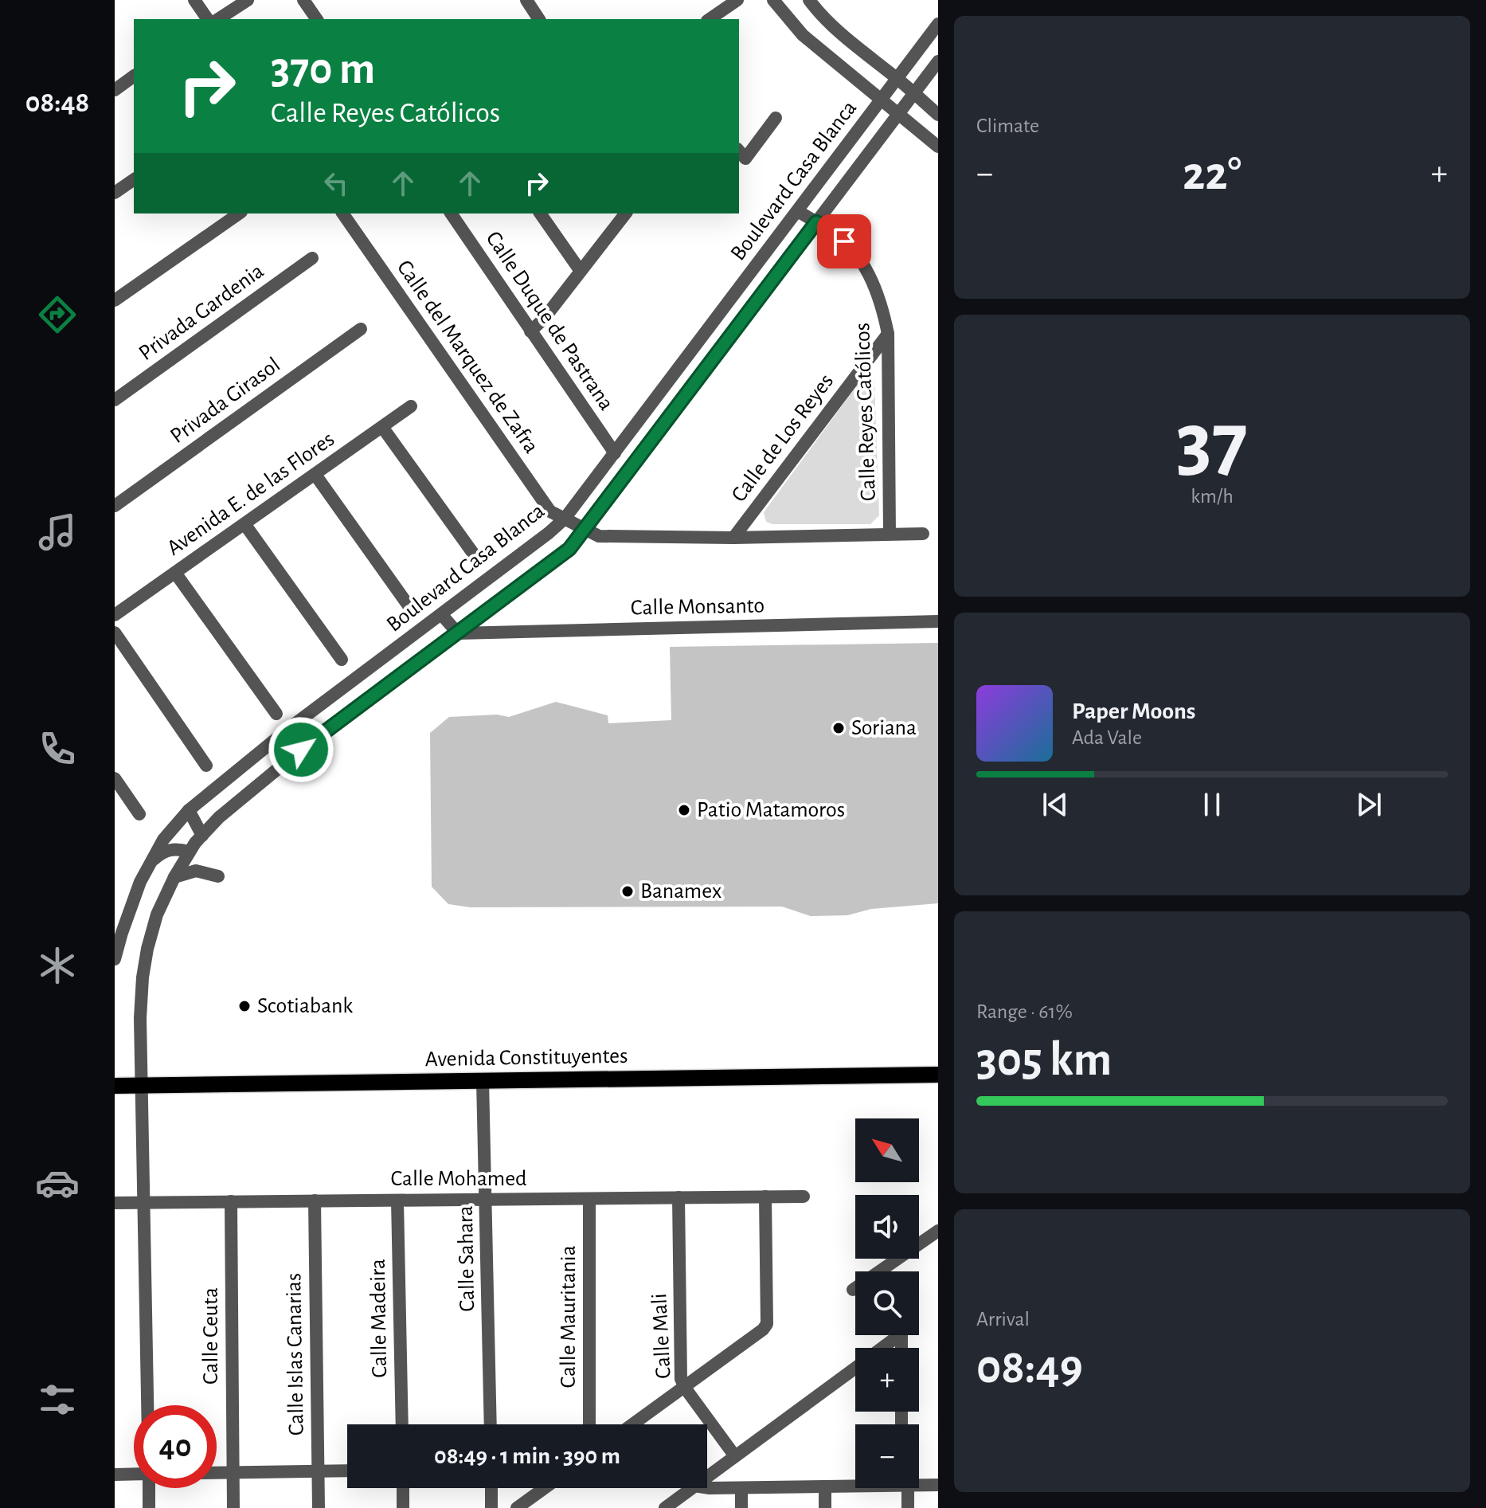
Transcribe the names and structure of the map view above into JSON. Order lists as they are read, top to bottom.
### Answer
{
  "streets": {
    "main road": ["Avenida Constituyentes"],
    "street": [
      "Boulevard Casa Blanca",
      "Privada Gardenia",
      "Calle Duque de Pastrana",
      "Calle del Marquez de Zafra",
      "Privada Girasol",
      "Calle Reyes Católicos",
      "Calle de Los Reyes",
      "Avenida E. de las Flores",
      "Calle Monsanto",
      "Calle Mohamed",
      "Calle Sahara",
      "Calle Mauritania",
      "Calle Madeira",
      "Calle Ceuta",
      "Calle Mali",
      "Calle Islas Canarias"
    ]
  },
  "crossings": [
    ["Boulevard Casa Blanca", "Calle Duque de Pastrana"],
    ["Boulevard Casa Blanca", "Calle del Marquez de Zafra"],
    ["Boulevard Casa Blanca", "Calle Reyes Católicos"],
    ["Boulevard Casa Blanca", "Calle Monsanto"],
    ["Boulevard Casa Blanca", "Avenida Constituyentes"],
    ["Boulevard Casa Blanca", "Calle Mohamed"],
    ["Calle del Marquez de Zafra", "Calle Reyes Católicos"],
    ["Calle Reyes Católicos", "Calle de Los Reyes"],
    ["Avenida Constituyentes", "Calle Sahara"],
    ["Calle Mohamed", "Calle Sahara"],
    ["Calle Mohamed", "Calle Mauritania"],
    ["Calle Mohamed", "Calle Madeira"],
    ["Calle Mohamed", "Calle Ceuta"],
    ["Calle Mohamed", "Calle Mali"],
    ["Calle Mohamed", "Calle Islas Canarias"]
  ],
  "places": [
    "Soriana",
    "Patio Matamoros",
    "Banamex",
    "Scotiabank"
  ],
  "north": "top left",
  "page": {
    "tabs": "08:48",
    "tile": [
      "Climate",
      ["37", "km/h"],
      ["Range · 61%", "305 km"],
      ["Arrival", "08:49"]
    ],
    "turn": ["370 m", "Calle Reyes Católicos"],
    "heat": ["−", "22°", "+"],
    "song": ["Paper Moons", "Ada Vale"],
    "map_buttons": ["+", "−"],
    "limit": "40",
    "trip": "08:49 · 1 min · 390 m"
  }
}
